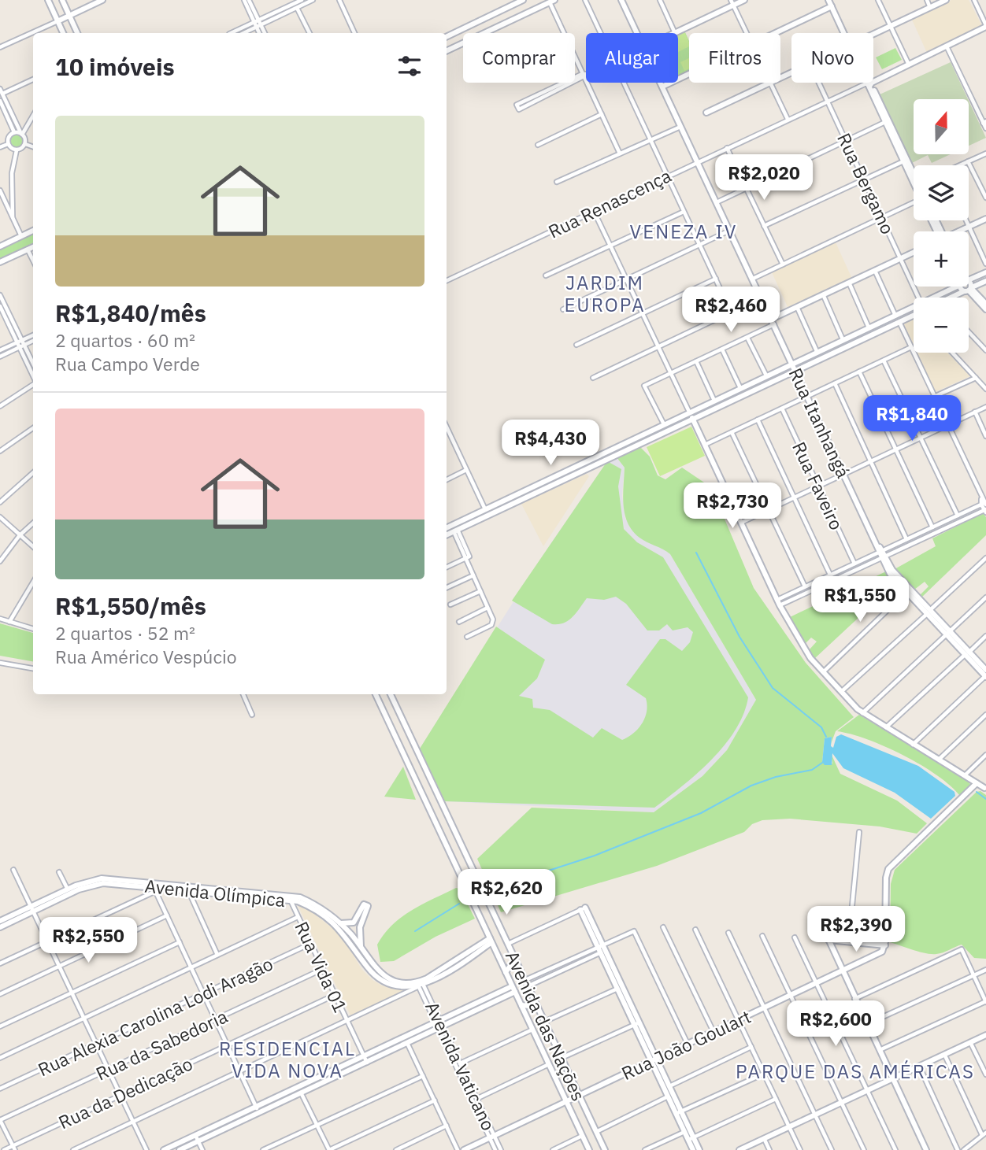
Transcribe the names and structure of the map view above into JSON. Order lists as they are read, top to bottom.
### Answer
{
  "streets": {
    "street": [
      "Rua Bergamo",
      "Rua Renascença",
      "Rua Itanhangá",
      "Rua Faveiro",
      "Avenida Olímpica",
      "Rua Vida 01",
      "Rua Alexia Carolina Lodi Aragão",
      "Avenida das Nações",
      "Rua da Sabedoria",
      "Rua João Goulart",
      "Avenida Vaticano",
      "Rua da Dedicação"
    ]
  },
  "crossings": [
    ["Rua Bergamo", "Rua Renascença"],
    ["Rua Renascença", "Rua Itanhangá"],
    ["Avenida Olímpica", "Rua Vida 01"],
    ["Avenida Olímpica", "Avenida Vaticano"],
    ["Rua Vida 01", "Rua Alexia Carolina Lodi Aragão"],
    ["Rua Vida 01", "Rua da Sabedoria"],
    ["Rua Vida 01", "Rua da Dedicação"],
    ["Avenida das Nações", "Rua João Goulart"],
    ["Rua João Goulart", "Avenida Vaticano"]
  ],
  "districts": [
    "VENEZA IV",
    "JARDIM EUROPA",
    "RESIDENCIAL VIDA NOVA",
    "PARQUE DAS AMÉRICAS"
  ],
  "north": "top",
  "page": {
    "chip": [
      "Comprar",
      "Alugar",
      "Filtros",
      "Novo"
    ],
    "heading": "10 imóveis",
    "map_buttons": ["+", "−"],
    "list": [
      {
        "name": "R$1,840/mês",
        "note": "2 quartos · 60 m² · Rua Campo Verde"
      },
      {
        "name": "R$1,550/mês",
        "note": "2 quartos · 52 m² · Rua Américo Vespúcio"
      }
    ],
    "price": [
      "R$2,020",
      "R$2,460",
      "R$1,840",
      "R$4,430",
      "R$2,730",
      "R$1,550",
      "R$2,620",
      "R$2,390",
      "R$2,550",
      "R$2,600"
    ]
  }
}
